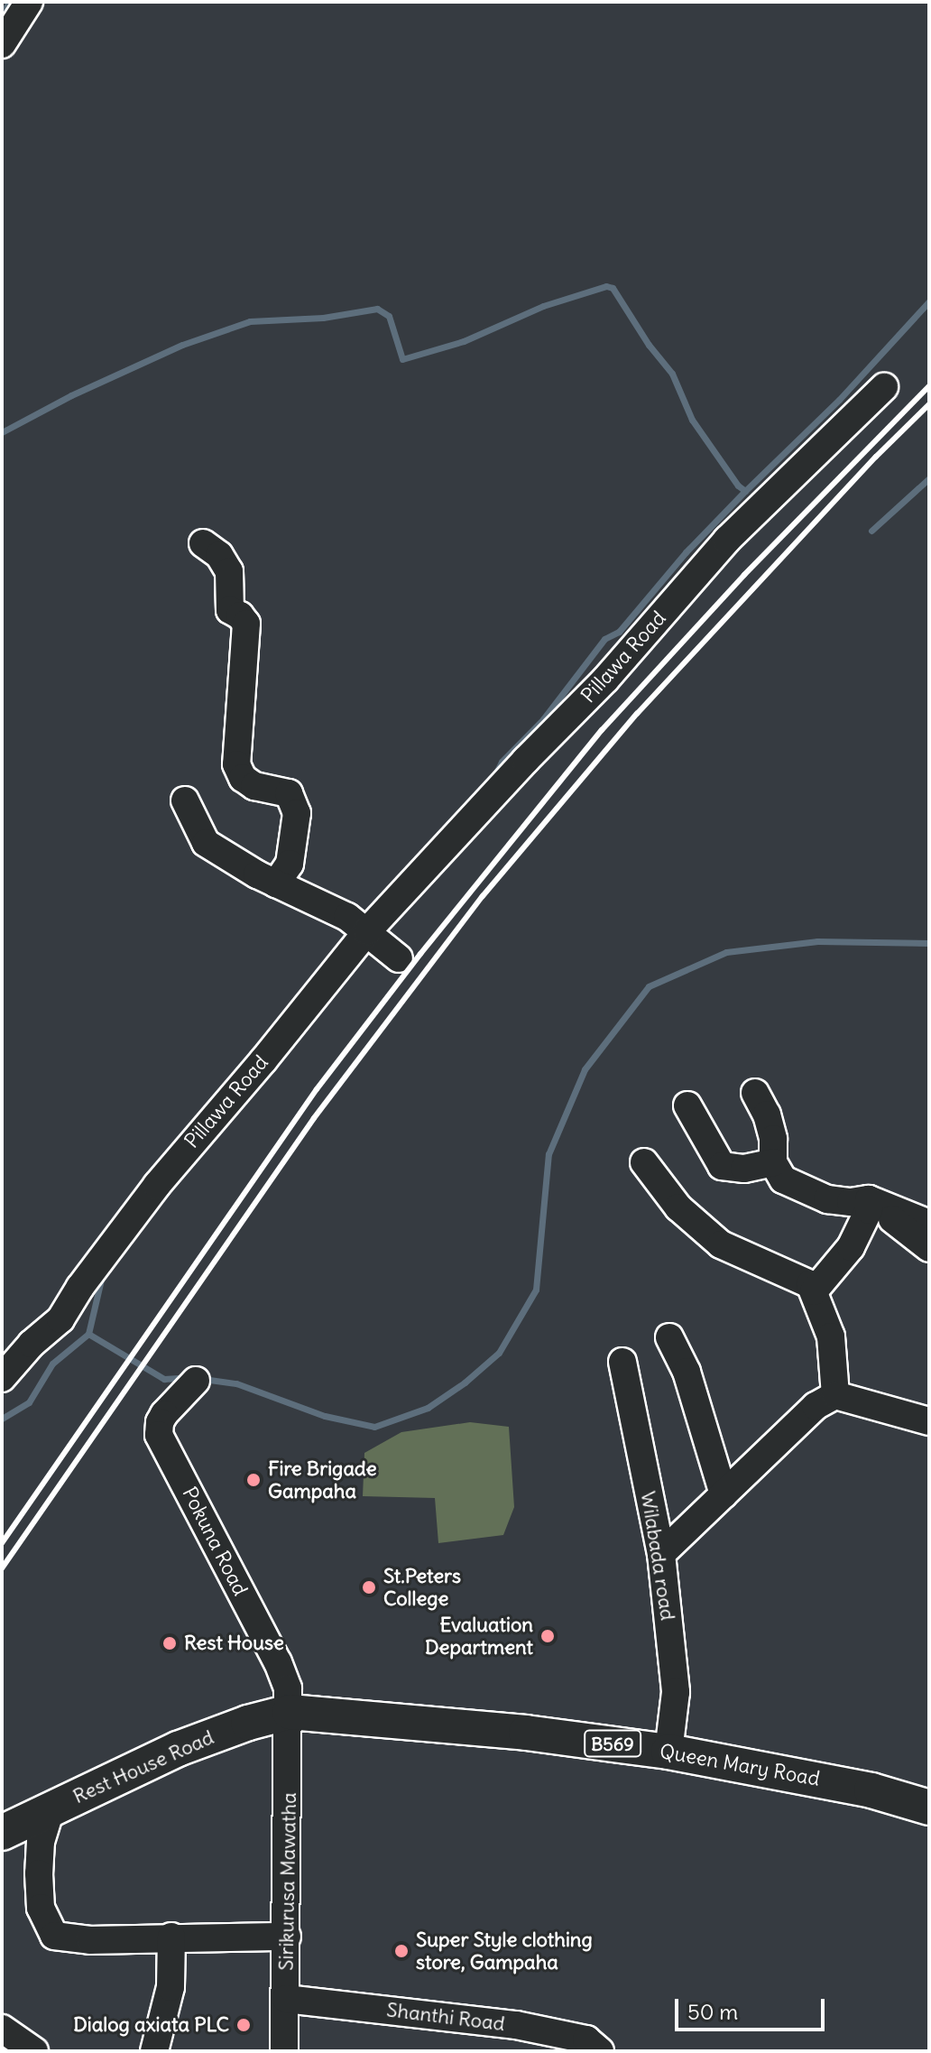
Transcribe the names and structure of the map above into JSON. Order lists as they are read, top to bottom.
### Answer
{
  "streets": {
    "main road": ["B569", "Queen Mary Road", "Rest House Road"],
    "street": [
      "Pillawa Road",
      "Pokuna Road",
      "Wilabada road",
      "Sirikurusa Mawatha",
      "Shanthi Road"
    ]
  },
  "crossings": [
    ["Pokuna Road", "Queen Mary Road"],
    ["Pokuna Road", "Rest House Road"],
    ["Pokuna Road", "Sirikurusa Mawatha"],
    ["Wilabada road", "Queen Mary Road"],
    ["Queen Mary Road", "Rest House Road"],
    ["Queen Mary Road", "Sirikurusa Mawatha"],
    ["Rest House Road", "Sirikurusa Mawatha"],
    ["Sirikurusa Mawatha", "Shanthi Road"]
  ],
  "places": [
    "Fire Brigade Gampaha",
    "St.Peters College",
    "Evaluation Department",
    "Rest House",
    "Super Style clothing store, Gampaha",
    "Dialog axiata PLC"
  ],
  "scale_bar": "50 m"
}
